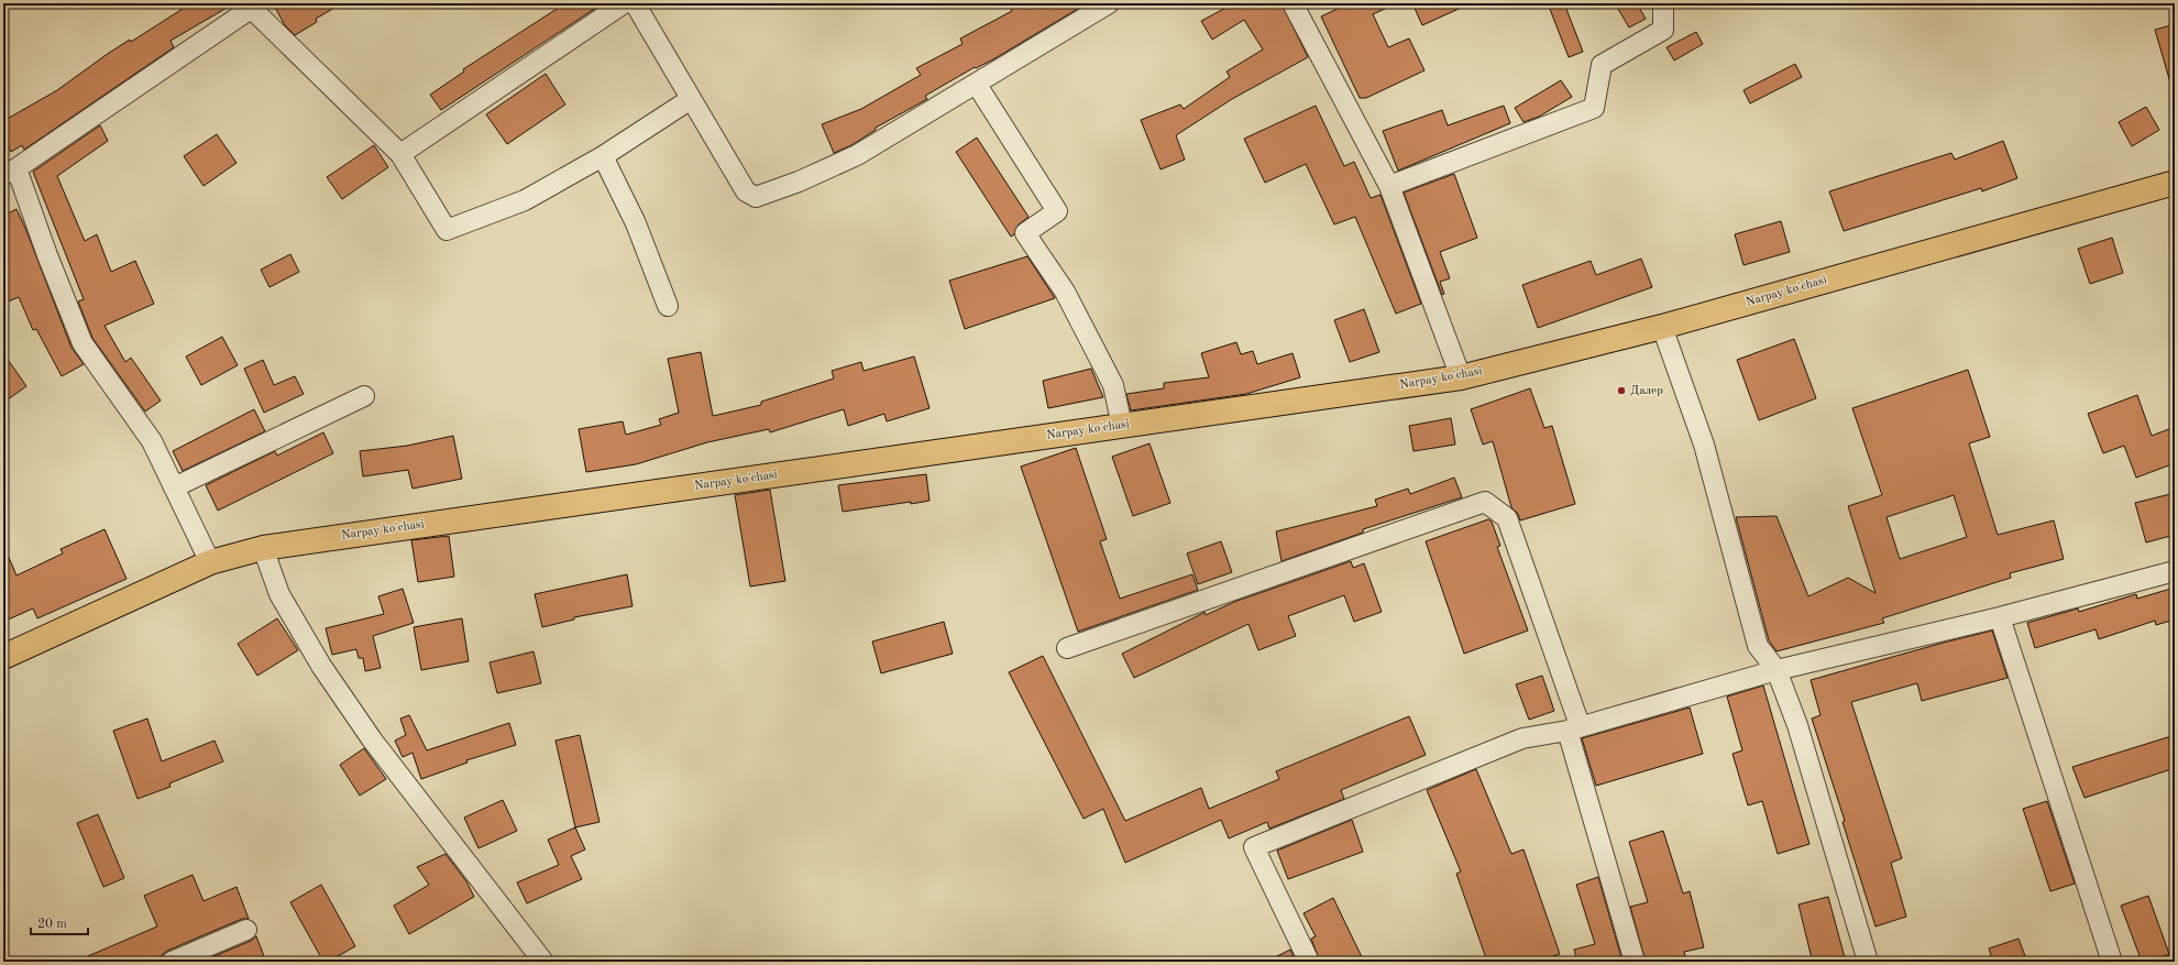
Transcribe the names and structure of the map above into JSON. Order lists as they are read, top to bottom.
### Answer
{
  "streets": {
    "main road": ["Narpay ko'chasi"]
  },
  "places": ["Далер"],
  "scale_bar": "20 m"
}
